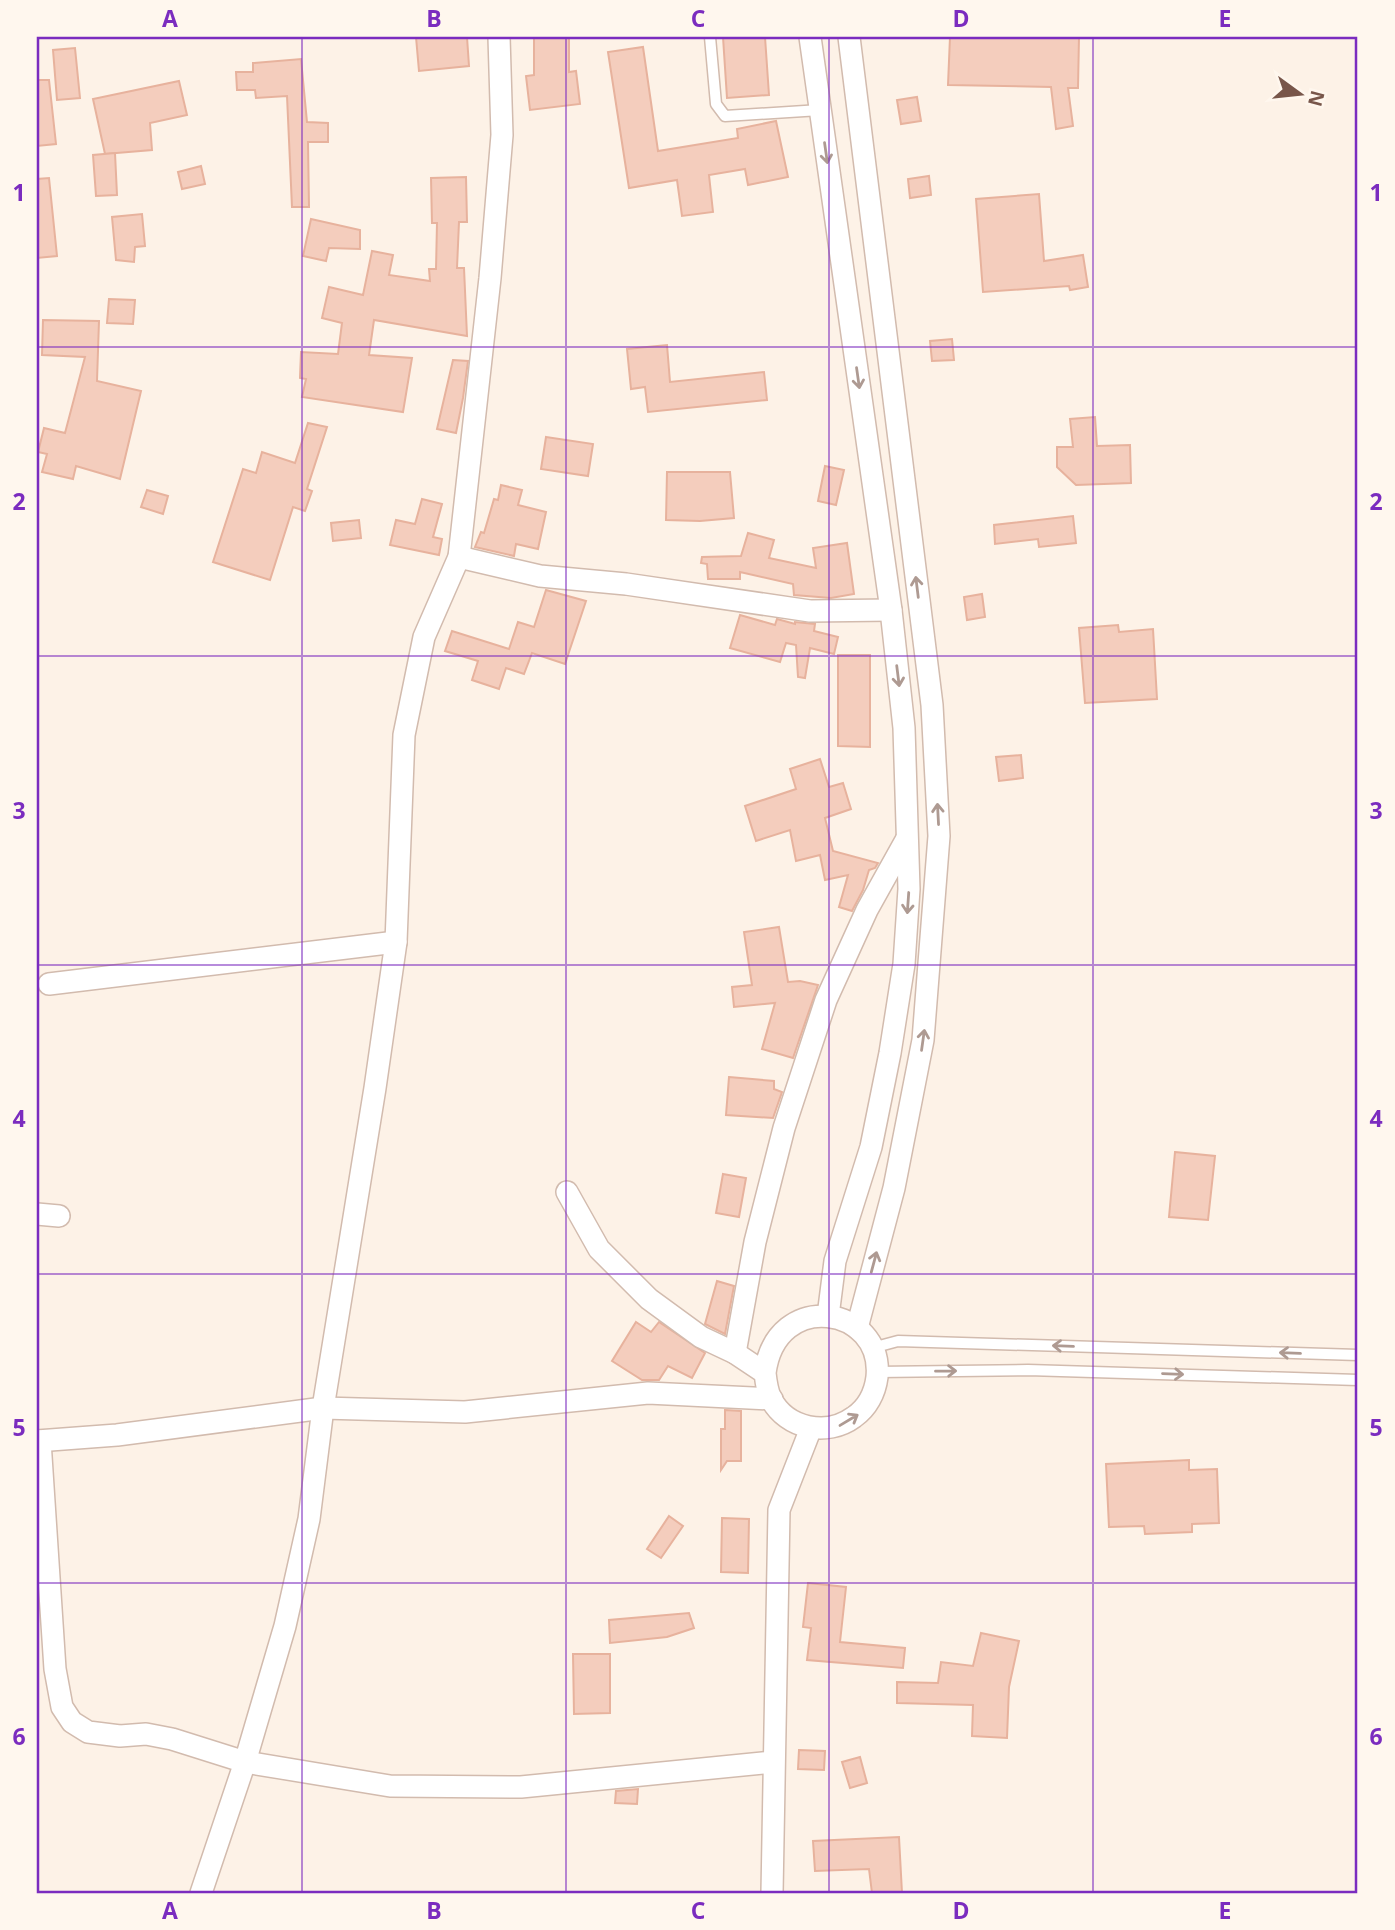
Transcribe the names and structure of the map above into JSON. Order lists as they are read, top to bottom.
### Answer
{
  "north": "right",
  "grid": {
    "columns": [
      "A",
      "B",
      "C",
      "D",
      "E"
    ],
    "rows": [
      "1",
      "2",
      "3",
      "4",
      "5",
      "6"
    ]
  }
}
